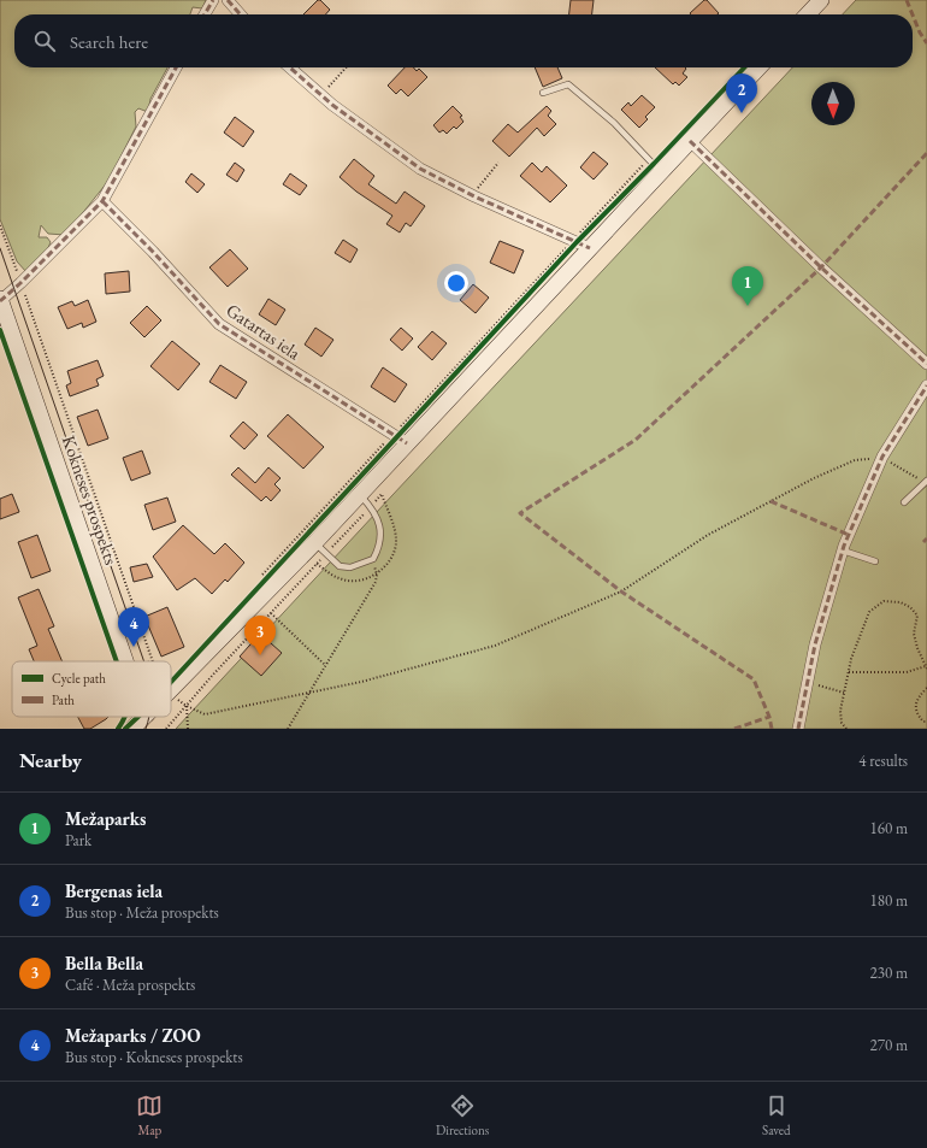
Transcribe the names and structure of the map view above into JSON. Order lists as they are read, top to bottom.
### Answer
{
  "streets": {
    "street": ["Gatartas iela", "Kokneses prospekts"]
  },
  "legend": ["Cycle path", "Path"],
  "north": "bottom",
  "page": {
    "search": "Search here",
    "pins": [
      "2",
      "1",
      "4",
      "3"
    ],
    "heading": ["Nearby", "4 results"],
    "list": [
      {
        "mark": "1",
        "name": "Mežaparks",
        "note": "Park",
        "value": "160 m"
      },
      {
        "mark": "2",
        "name": "Bergenas iela",
        "note": "Bus stop · Meža prospekts",
        "value": "180 m"
      },
      {
        "mark": "3",
        "name": "Bella Bella",
        "note": "Café · Meža prospekts",
        "value": "230 m"
      },
      {
        "mark": "4",
        "name": "Mežaparks / ZOO",
        "note": "Bus stop · Kokneses prospekts",
        "value": "270 m"
      }
    ],
    "nav": ["Map", "Directions", "Saved"]
  }
}
